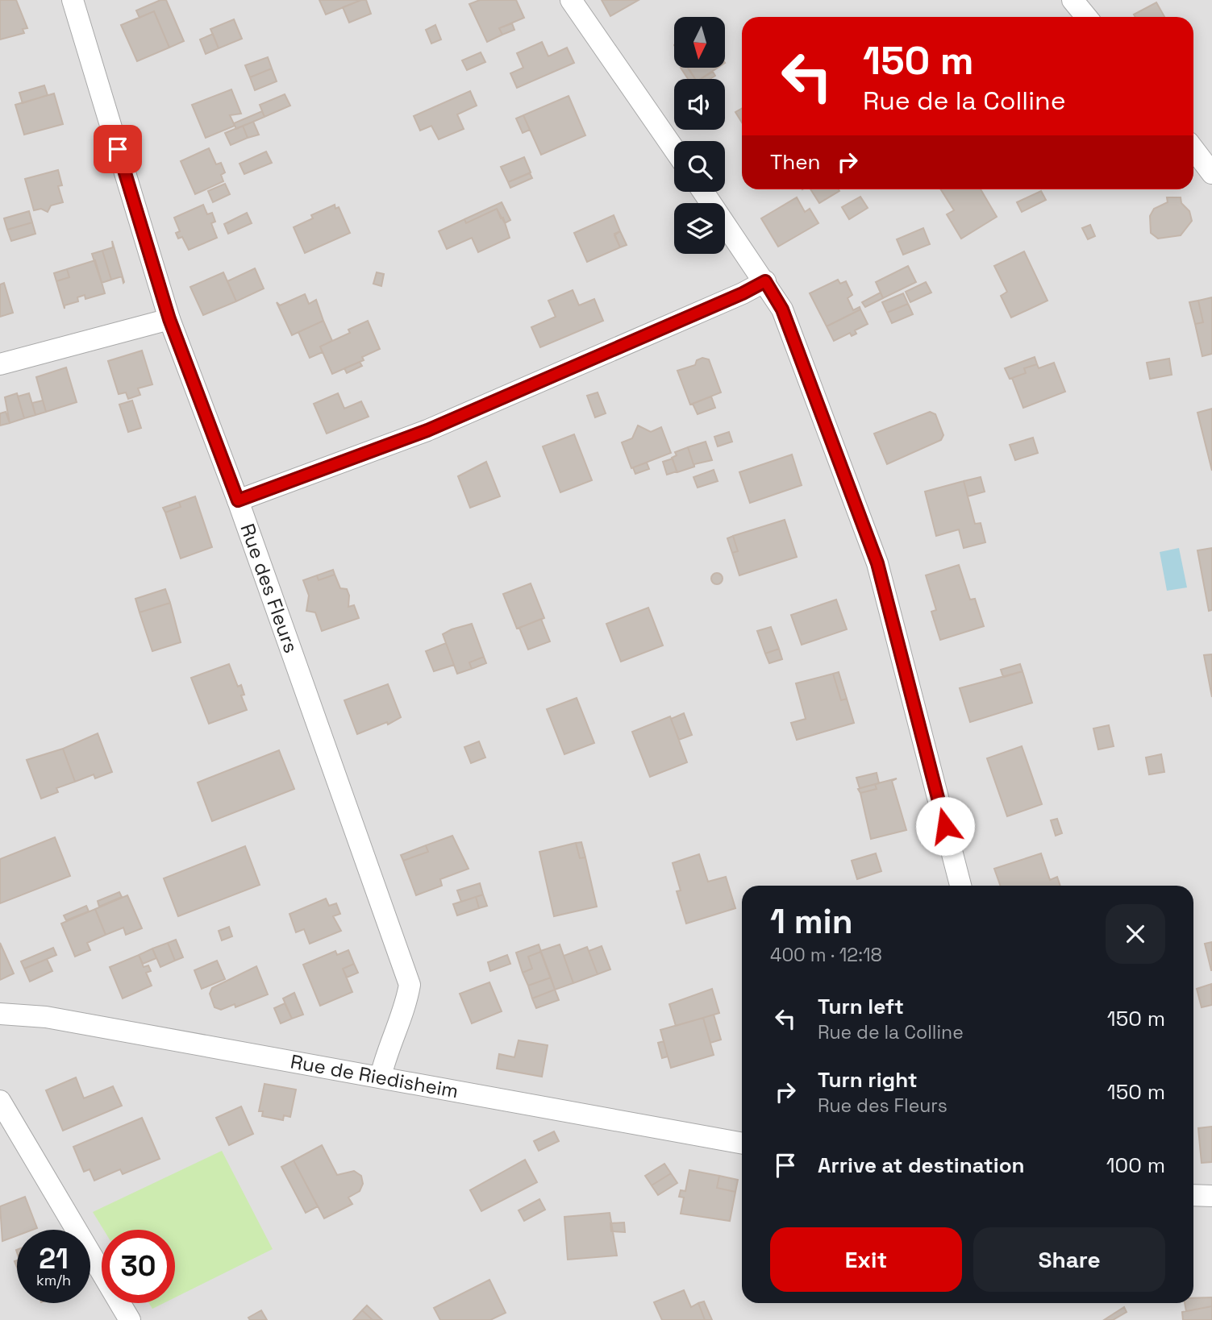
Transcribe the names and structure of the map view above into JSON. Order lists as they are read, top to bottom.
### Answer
{
  "streets": {
    "street": ["Rue des Fleurs", "Rue de Riedisheim"]
  },
  "crossings": [
    ["Rue des Fleurs", "Rue de Riedisheim"]
  ],
  "north": "bottom",
  "page": {
    "turn": ["150 m", "Rue de la Colline"],
    "then": "Then",
    "heading": ["1 min", "400 m · 12:18"],
    "list": [
      {
        "name": "Turn left",
        "note": "Rue de la Colline",
        "value": "150 m"
      },
      {
        "name": "Turn right",
        "note": "Rue des Fleurs",
        "value": "150 m"
      },
      {
        "name": "Arrive at destination",
        "value": "100 m"
      }
    ],
    "buttons": ["Exit", "Share"],
    "speed": "21 km/h",
    "limit": "30"
  }
}
